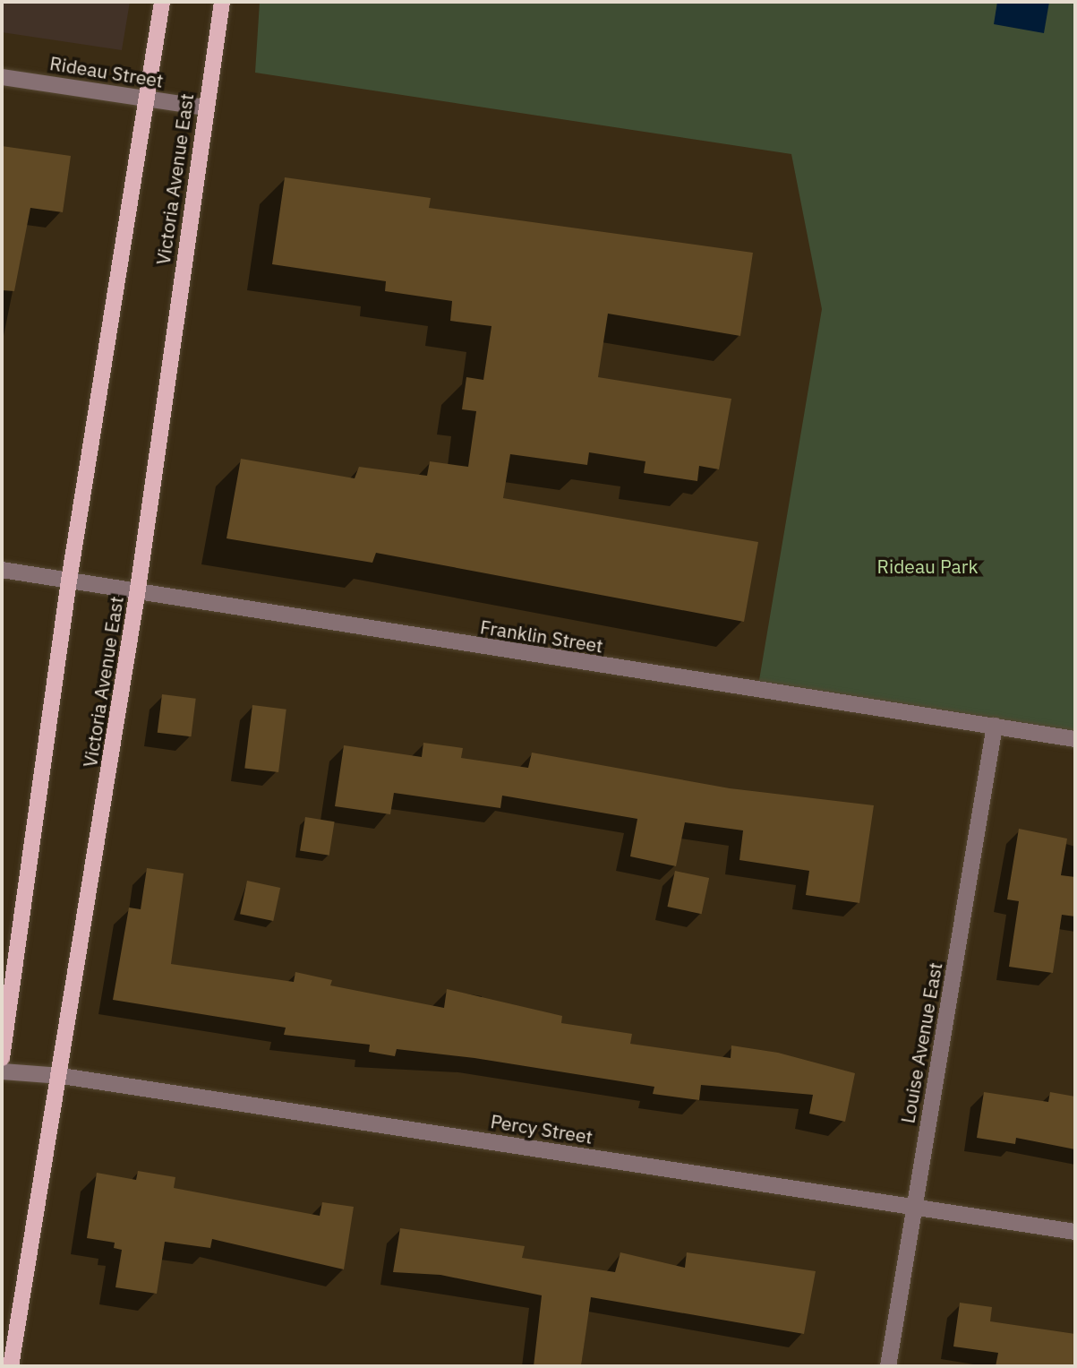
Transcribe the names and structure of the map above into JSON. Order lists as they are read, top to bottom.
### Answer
{
  "streets": {
    "main road": ["Victoria Avenue East"],
    "street": [
      "Rideau Street",
      "Franklin Street",
      "Louise Avenue East",
      "Percy Street"
    ]
  },
  "crossings": [
    ["Rideau Street", "Victoria Avenue East"],
    ["Victoria Avenue East", "Franklin Street"],
    ["Victoria Avenue East", "Percy Street"],
    ["Franklin Street", "Louise Avenue East"],
    ["Louise Avenue East", "Percy Street"]
  ],
  "parks": ["Rideau Park"]
}
